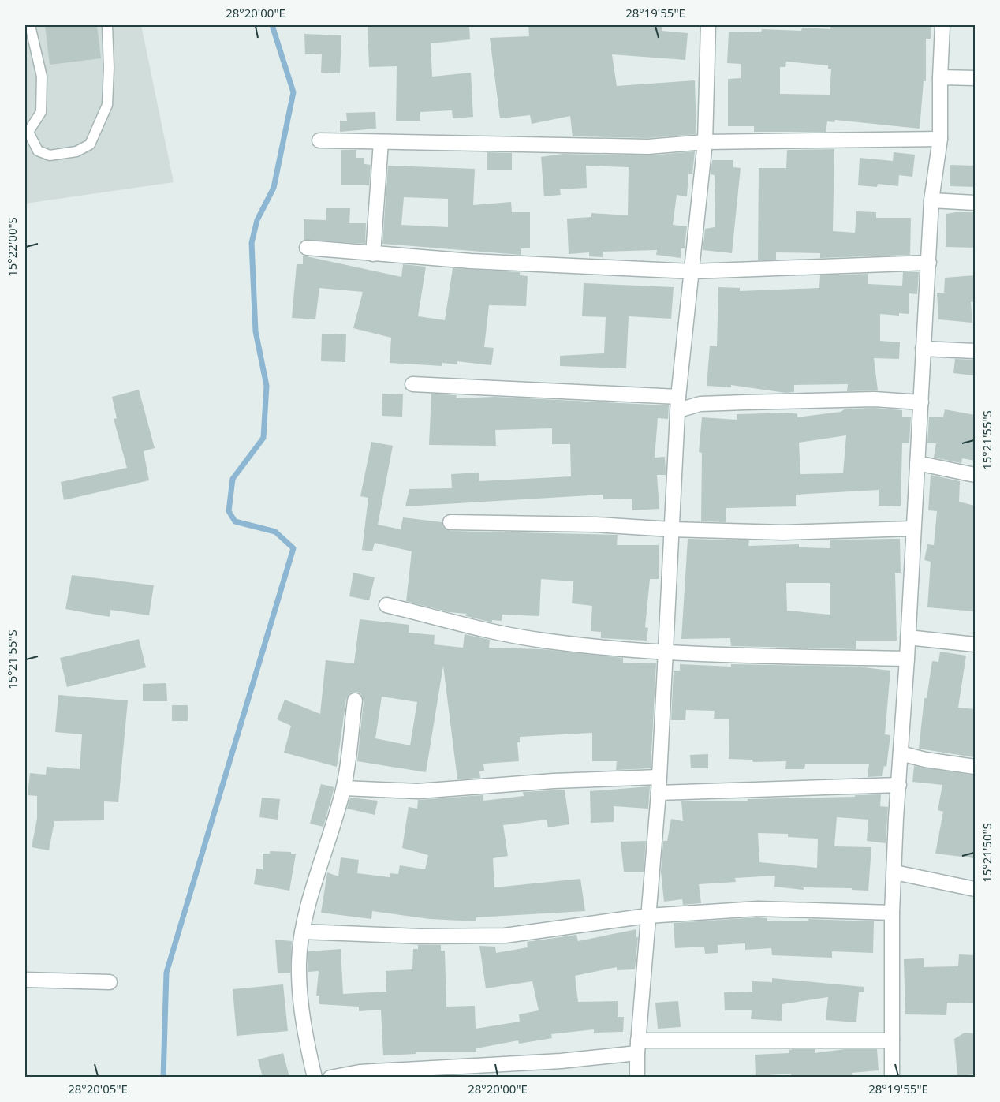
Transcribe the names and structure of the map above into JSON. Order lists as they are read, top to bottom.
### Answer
{
  "coordinates": [
    "28°20'00\"E",
    "28°19'55\"E",
    "15°22'00\"S",
    "15°21'55\"S",
    "15°21'50\"S",
    "28°20'05\"E"
  ]
}
